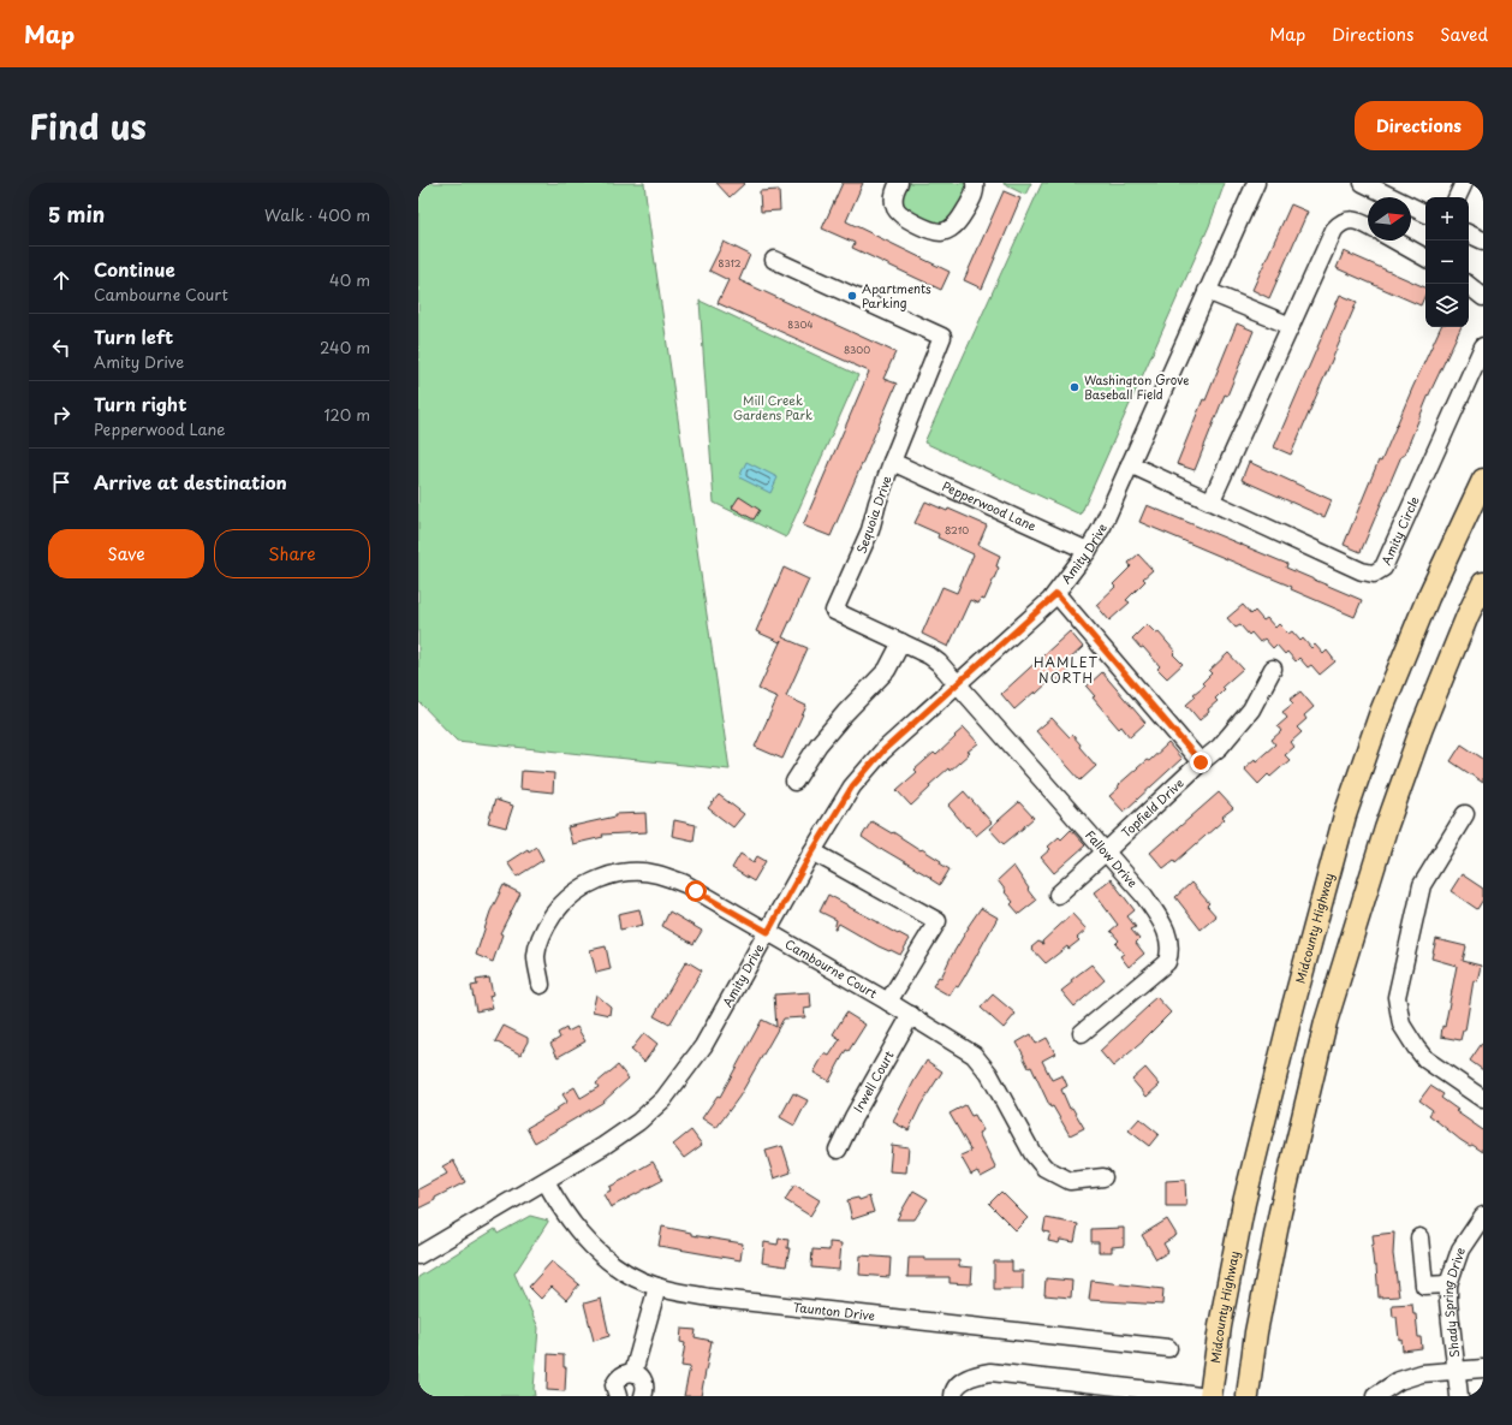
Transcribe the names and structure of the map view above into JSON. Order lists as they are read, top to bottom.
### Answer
{
  "streets": {
    "main road": ["Midcounty Highway"],
    "street": [
      "Pepperwood Lane",
      "Sequoia Drive",
      "Amity Circle",
      "Amity Drive",
      "Topfield Drive",
      "Fallow Drive",
      "Cambourne Court",
      "Irwell Court",
      "Shady Spring Drive",
      "Taunton Drive"
    ]
  },
  "crossings": [
    ["Pepperwood Lane", "Sequoia Drive"],
    ["Pepperwood Lane", "Amity Drive"],
    ["Sequoia Drive", "Amity Drive"],
    ["Sequoia Drive", "Fallow Drive"],
    ["Amity Circle", "Amity Drive"],
    ["Amity Drive", "Fallow Drive"],
    ["Amity Drive", "Cambourne Court"],
    ["Amity Drive", "Taunton Drive"],
    ["Topfield Drive", "Fallow Drive"],
    ["Cambourne Court", "Irwell Court"]
  ],
  "districts": ["HAMLET NORTH"],
  "parks": ["Mill Creek Gardens Park"],
  "places": ["Apartments Parking", "Washington Grove Baseball Field"],
  "house_numbers": [
    "8312",
    "8304",
    "8300",
    "8210"
  ],
  "north": "right",
  "page": {
    "header": "Map",
    "nav": ["Map", "Directions", "Saved"],
    "title": "Find us",
    "buttons": [
      "Directions",
      ["Save", "Share"]
    ],
    "heading": ["5 min", "Walk · 400 m"],
    "map_buttons": ["+", "−"],
    "list": [
      ["Continue", "Cambourne Court", "40 m"],
      ["Turn left", "Amity Drive", "240 m"],
      ["Turn right", "Pepperwood Lane", "120 m"],
      "Arrive at destination"
    ]
  }
}
